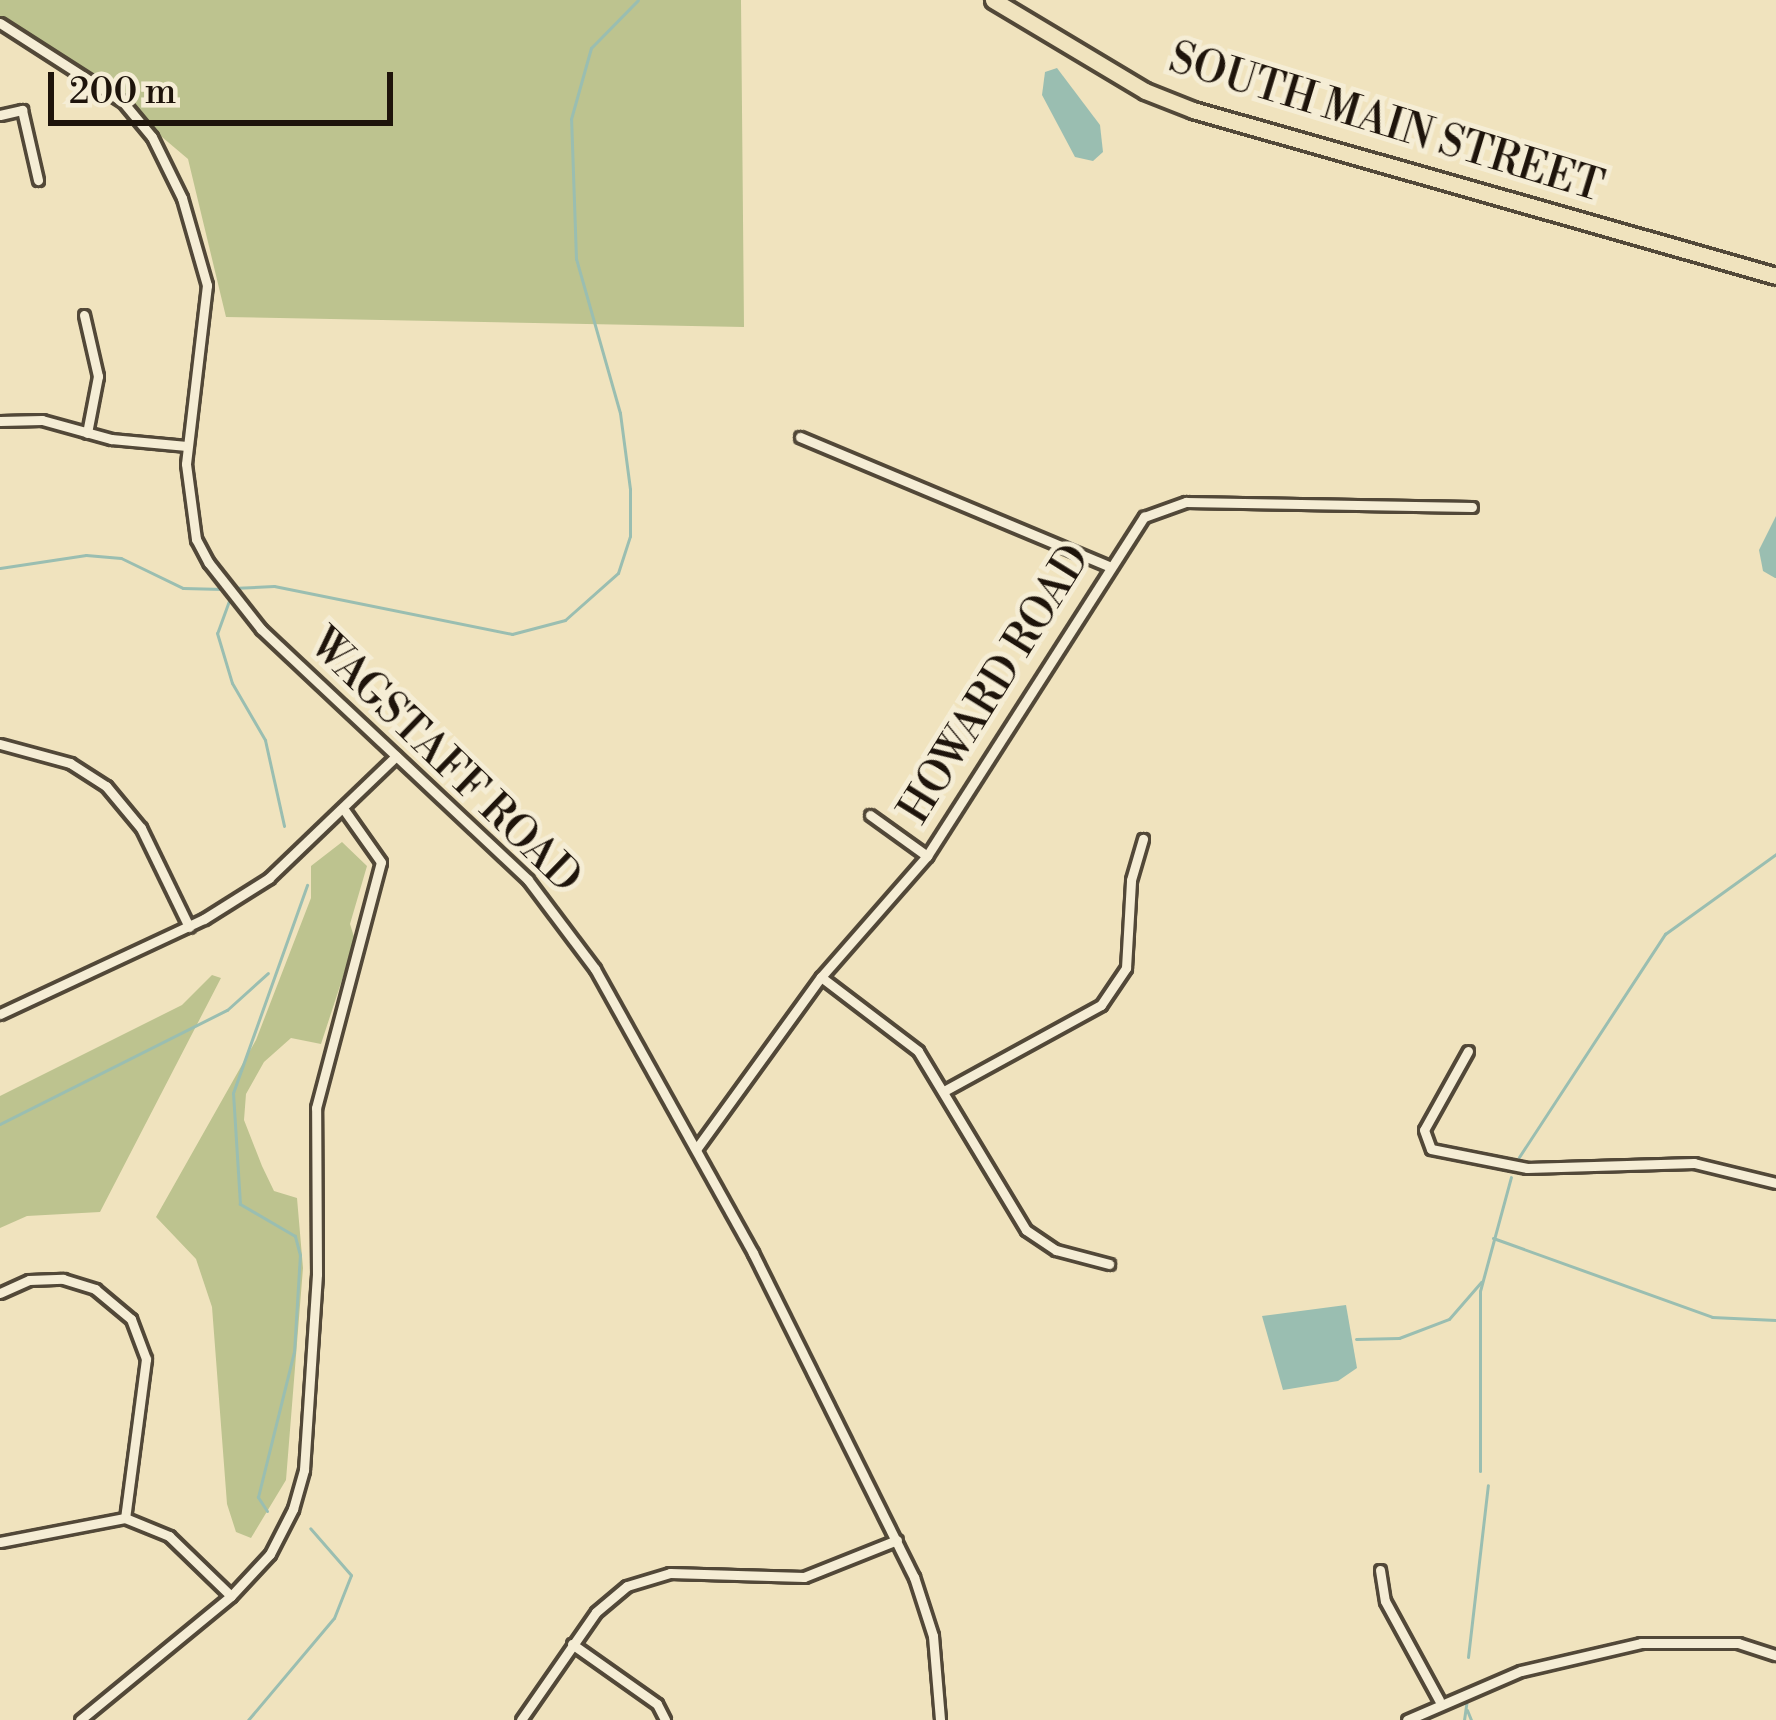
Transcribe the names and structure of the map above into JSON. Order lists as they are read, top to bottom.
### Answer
{
  "streets": {
    "highway": ["SOUTH MAIN STREET"],
    "street": ["HOWARD ROAD", "WAGSTAFF ROAD"]
  },
  "crossings": [
    ["HOWARD ROAD", "WAGSTAFF ROAD"]
  ],
  "scale_bar": "200 m"
}
